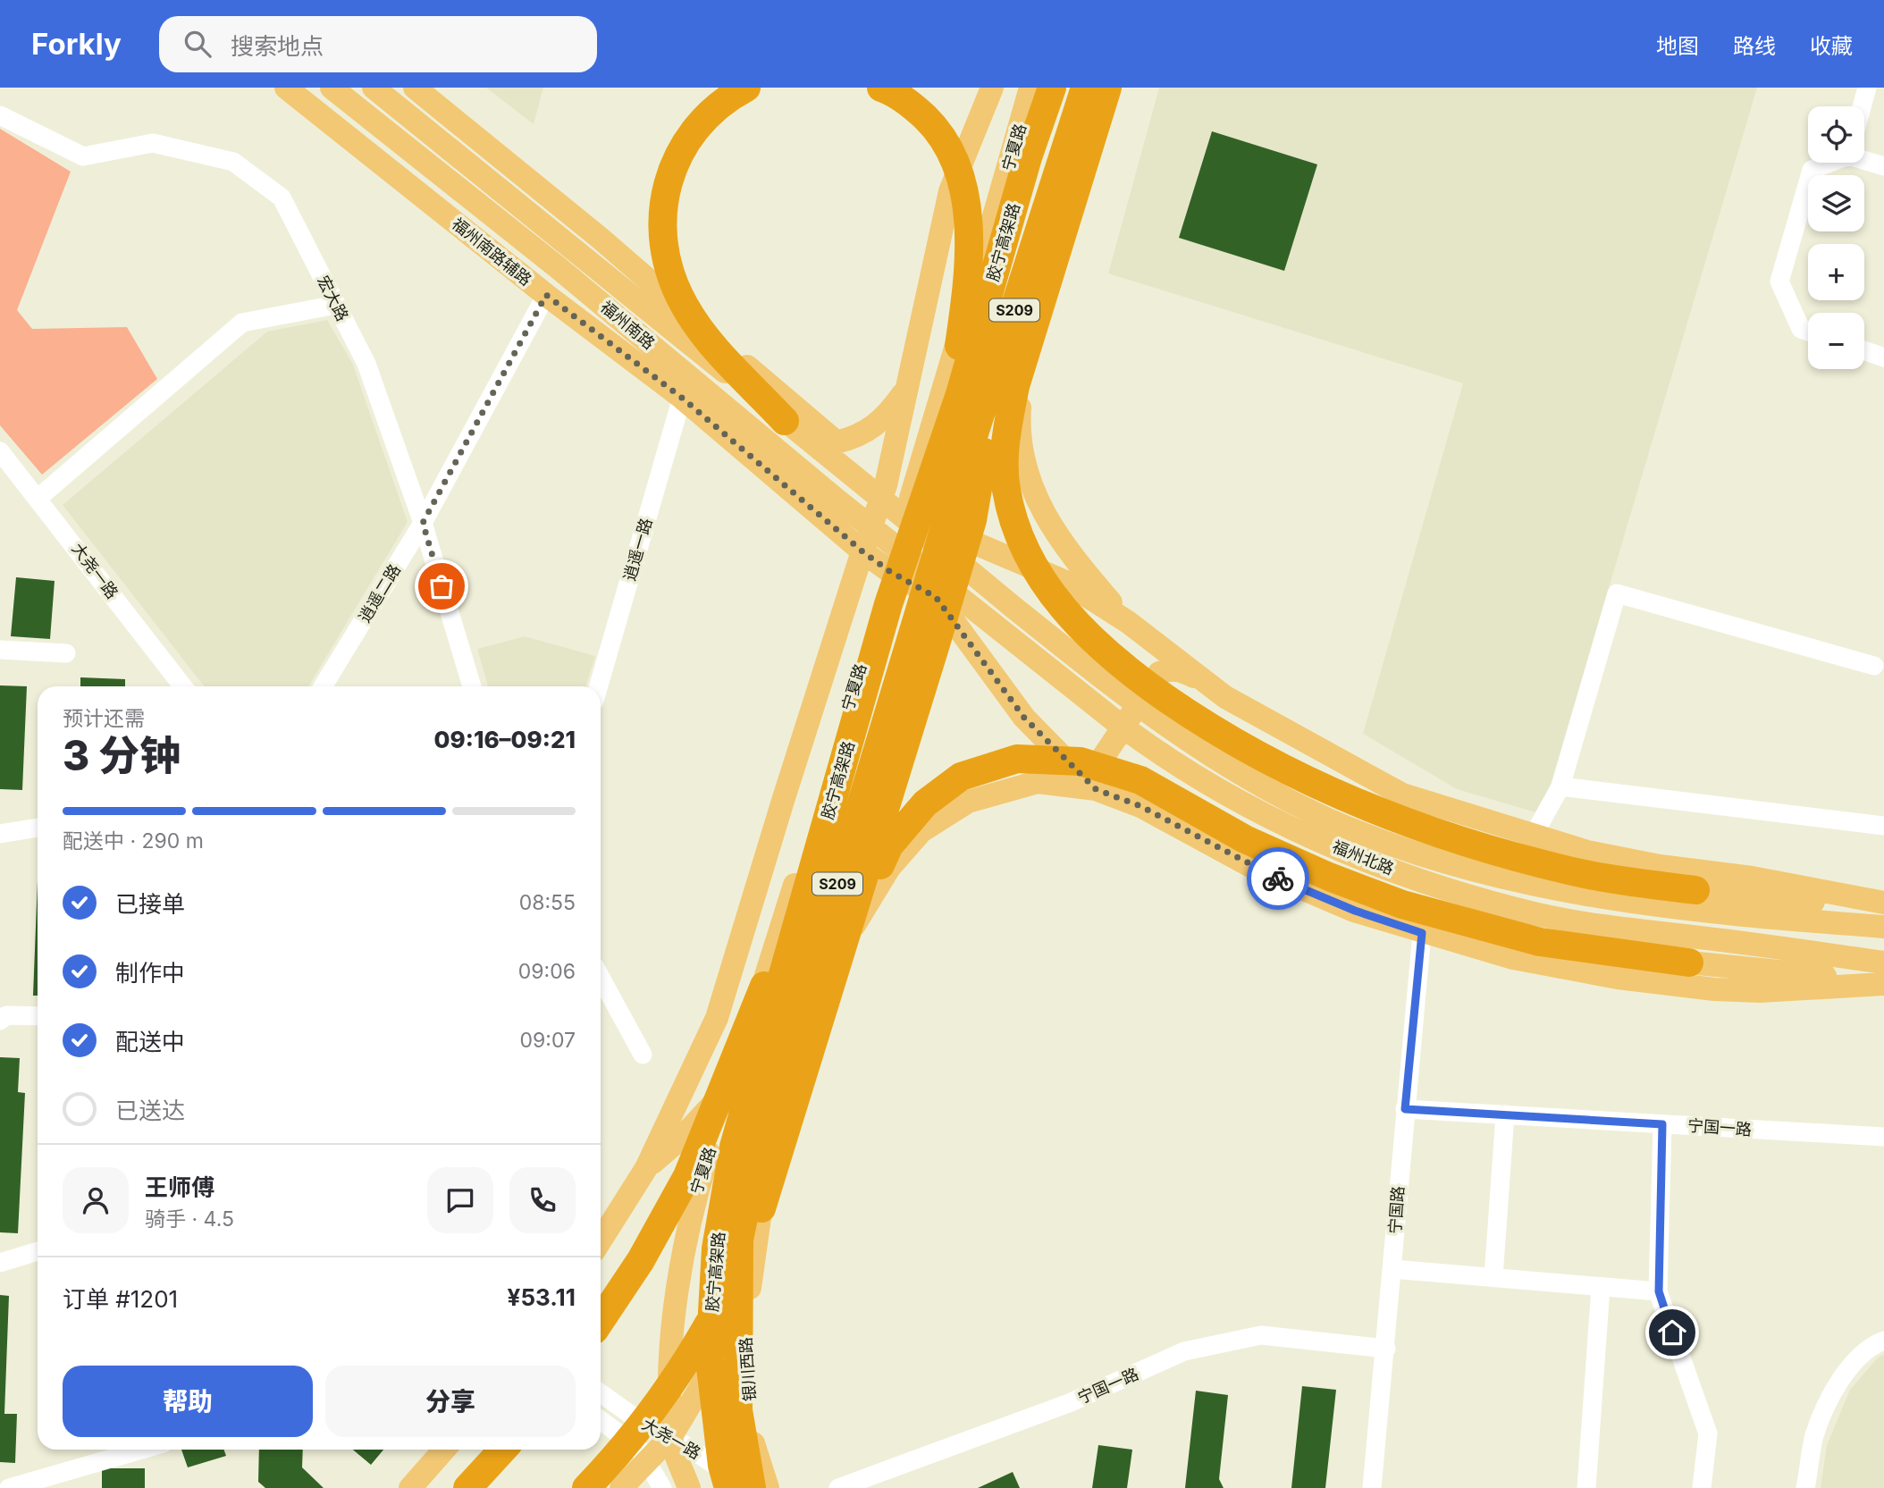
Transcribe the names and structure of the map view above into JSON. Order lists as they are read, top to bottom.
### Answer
{
  "streets": {
    "highway": ["胶宁高架路", "S209"],
    "main road": [
      "宁夏路",
      "福州南路辅路",
      "福州南路",
      "福州北路",
      "银川西路"
    ],
    "street": [
      "宏大路",
      "逍遥一路",
      "大尧一路",
      "逍遥二路",
      "宁国一路",
      "宁国路"
    ]
  },
  "crossings": [
    ["宁夏路", "福州南路辅路"],
    ["宁夏路", "大尧一路"],
    ["胶宁高架路", "大尧一路"],
    ["福州南路辅路", "逍遥一路"],
    ["福州南路辅路", "逍遥二路"],
    ["宏大路", "逍遥二路"],
    ["福州南路", "福州北路"],
    ["宁国一路", "宁国路"]
  ],
  "page": {
    "header": "Forkly",
    "search": "搜索地点",
    "nav": ["地图", "路线", "收藏"],
    "map_buttons": ["+", "−"],
    "heading": ["3 分钟", "预计还需", "09:16–09:21"],
    "panel": [
      "王师傅",
      "骑手 · 4.5",
      "订单 #1201",
      "¥53.11"
    ],
    "bar": "配送中 · 290 m",
    "list": [
      ["已接单", "08:55"],
      ["制作中", "09:06"],
      ["配送中", "09:07"],
      "已送达"
    ],
    "buttons": ["帮助", "分享"]
  }
}
